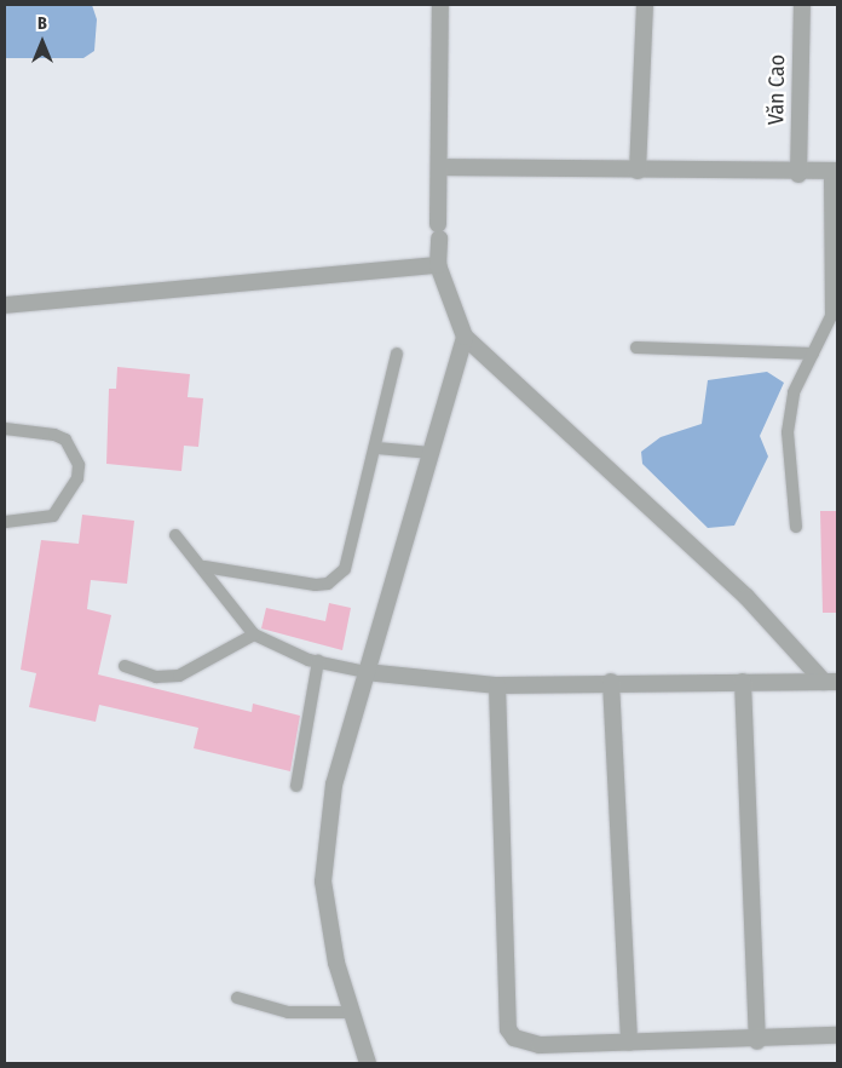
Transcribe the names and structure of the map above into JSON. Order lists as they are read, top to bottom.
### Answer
{
  "streets": {
    "street": ["Văn Cao"]
  },
  "north": "top"
}
